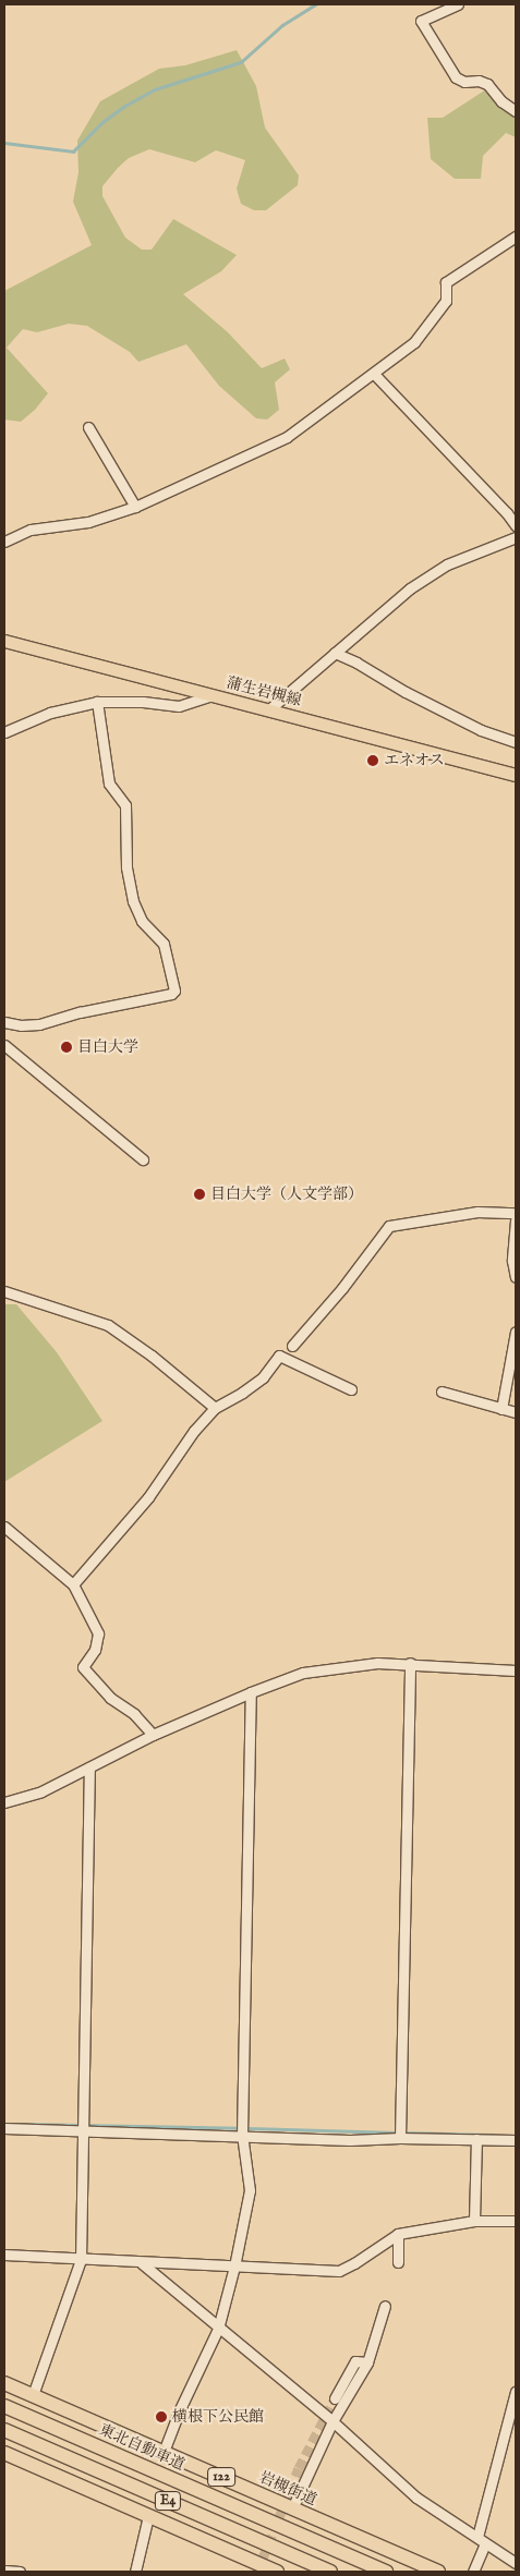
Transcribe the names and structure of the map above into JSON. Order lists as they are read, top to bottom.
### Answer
{
  "streets": {
    "highway": [
      "東北自動車道",
      "122",
      "岩槻街道",
      "E4"
    ],
    "main road": ["蒲生岩槻線"]
  },
  "places": [
    "エネオス",
    "目白大学",
    "目白大学（人文学部）",
    "横根下公民館"
  ]
}
